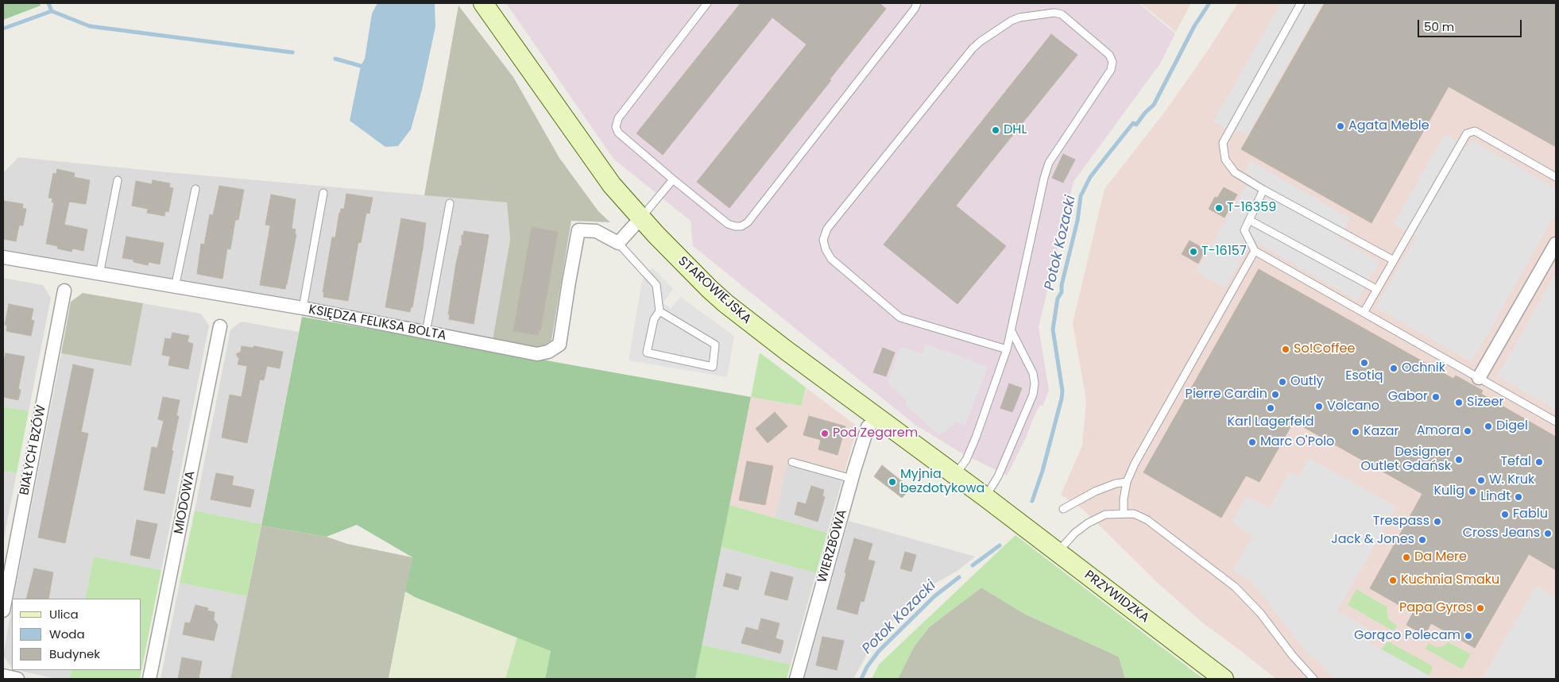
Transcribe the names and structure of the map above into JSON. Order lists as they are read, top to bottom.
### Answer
{
  "streets": {
    "street": [
      "STAROWIEJSKA",
      "KSIĘDZA FELIKSA BOLTA",
      "BIAŁYCH BZÓW",
      "MIODOWA",
      "WIERZBOWA",
      "PRZYWIDZKA"
    ]
  },
  "crossings": [
    ["STAROWIEJSKA", "WIERZBOWA"],
    ["STAROWIEJSKA", "PRZYWIDZKA"]
  ],
  "water": ["Potok Kozacki"],
  "places": [
    "Agata Meble",
    "DHL",
    "T-16359",
    "T-16157",
    "So!Coffee",
    "Esotiq",
    "Ochnik",
    "Outly",
    "Pierre Cardin",
    "Gabor",
    "Sizeer",
    "Volcano",
    "Karl Lagerfeld",
    "Digel",
    "Amora",
    "Kazar",
    "Pod Zegarem",
    "Marc O'Polo",
    "Designer Outlet Gdańsk",
    "Tefal",
    "W. Kruk",
    "Myjnia bezdotykowa",
    "Kulig",
    "Lindt",
    "Fablu",
    "Trespass",
    "Cross Jeans",
    "Jack & Jones",
    "Da Mere",
    "Kuchnia Smaku",
    "Papa Gyros",
    "Gorąco Polecam"
  ],
  "legend": ["Ulica", "Woda", "Budynek"],
  "scale_bar": "50 m"
}
